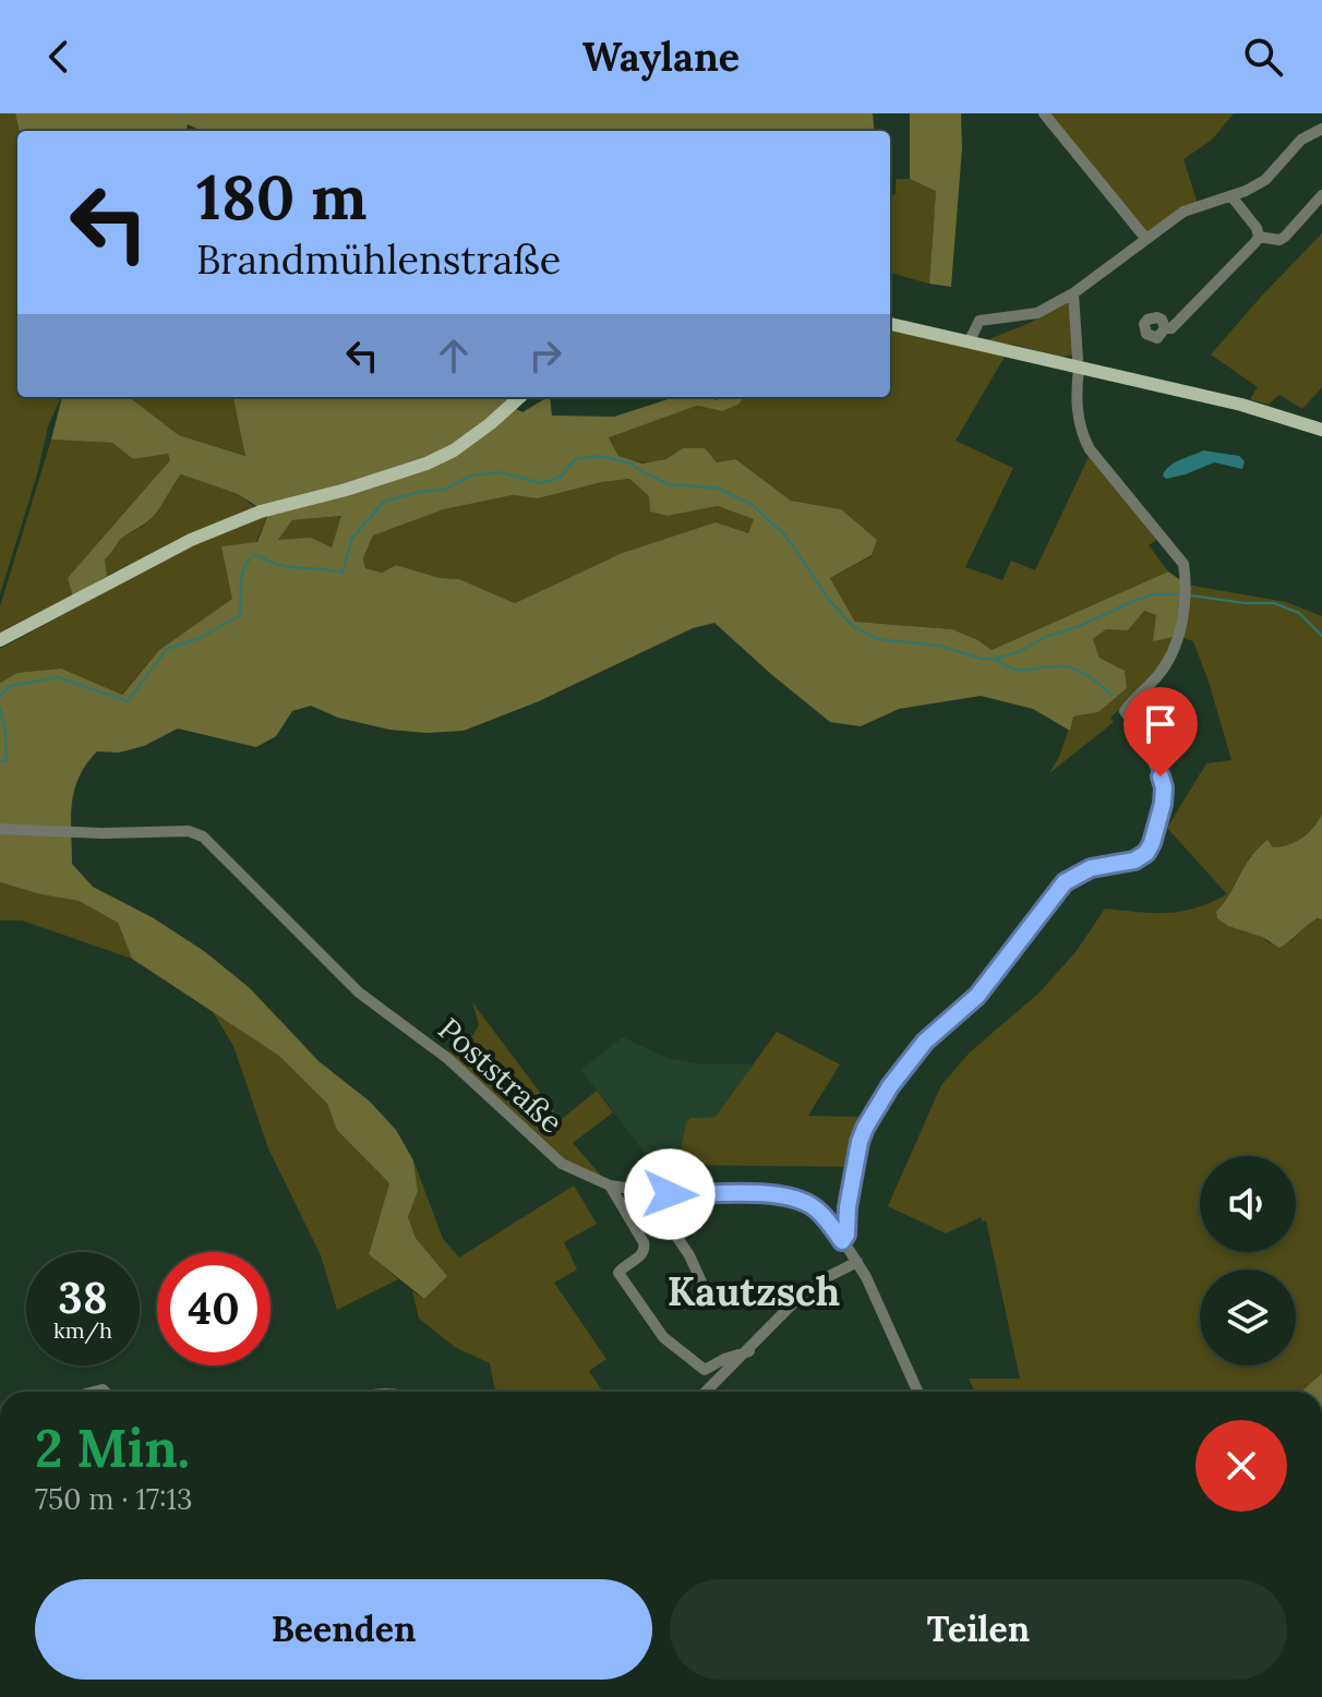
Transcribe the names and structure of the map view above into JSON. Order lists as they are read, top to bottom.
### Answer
{
  "streets": {
    "street": ["Poststraße"]
  },
  "districts": ["Kautzsch"],
  "page": {
    "header": "Waylane",
    "turn": ["180 m", "Brandmühlenstraße"],
    "speed": "38 km/h",
    "limit": "40",
    "heading": ["2 Min.", "750 m · 17:13"],
    "buttons": ["Beenden", "Teilen"]
  }
}
